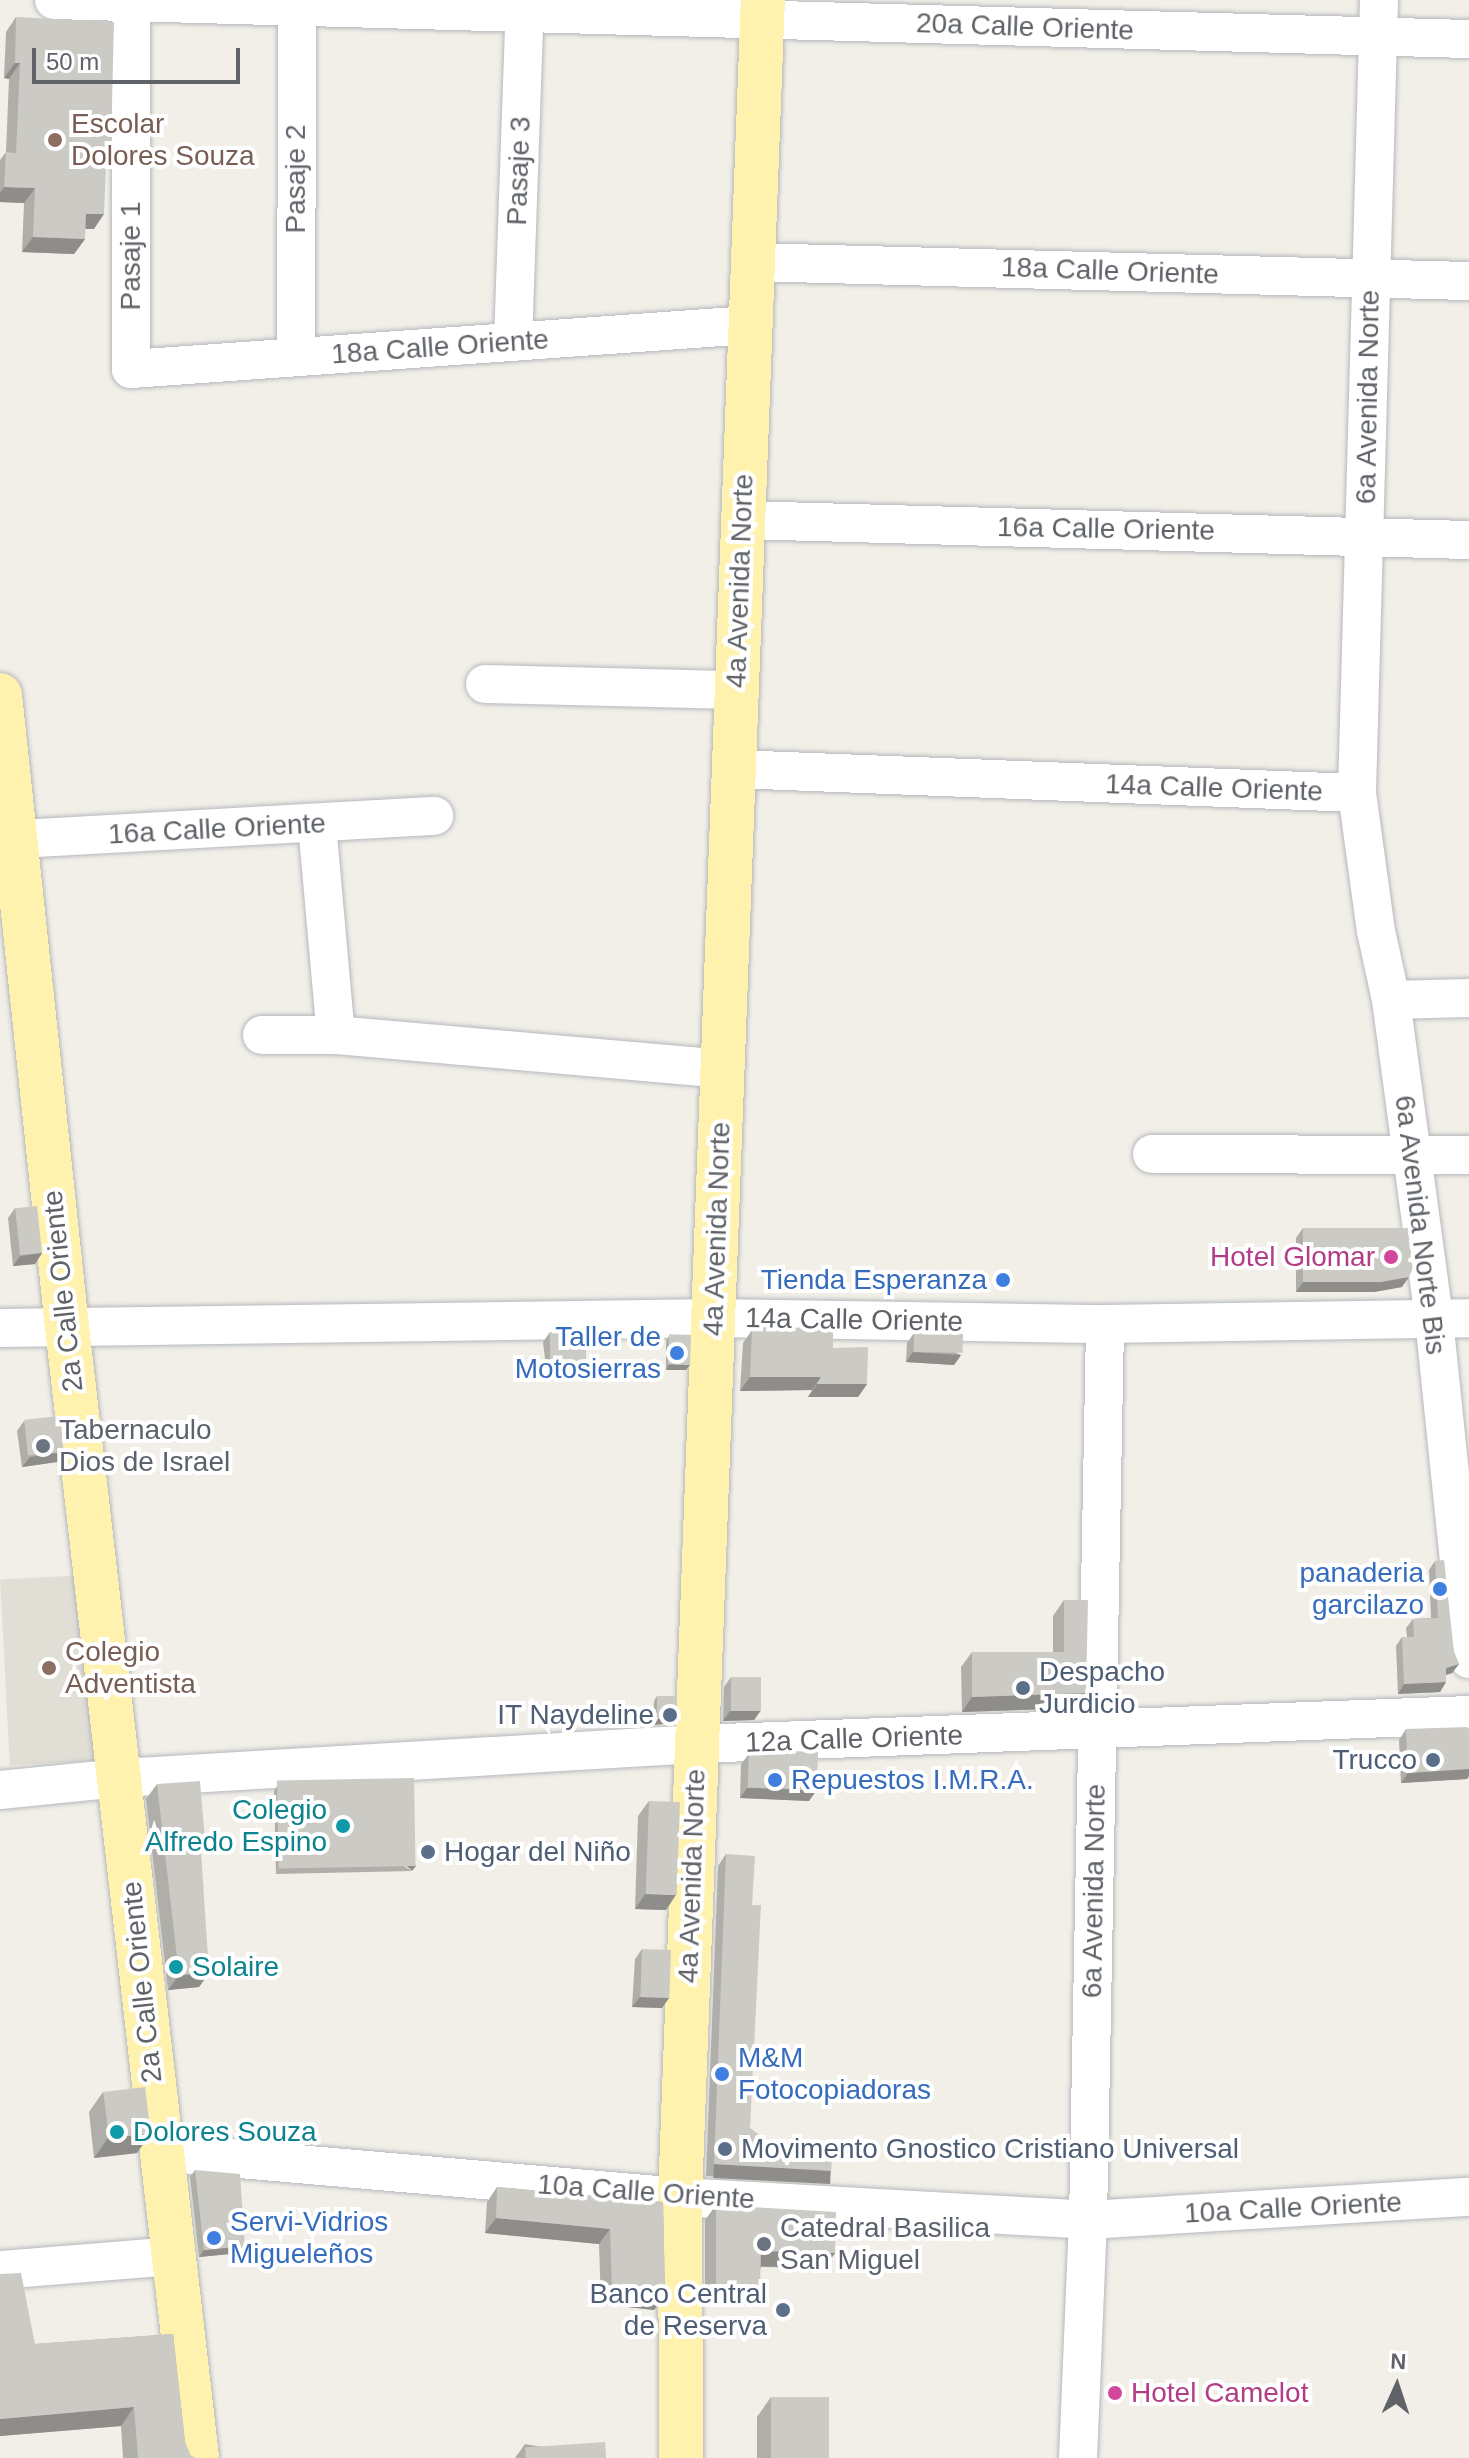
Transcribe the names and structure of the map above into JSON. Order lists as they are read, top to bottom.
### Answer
{
  "streets": {
    "main road": ["4a Avenida Norte", "2a Calle Oriente"],
    "street": [
      "20a Calle Oriente",
      "Pasaje 3",
      "Pasaje 2",
      "Pasaje 1",
      "18a Calle Oriente",
      "6a Avenida Norte",
      "16a Calle Oriente",
      "14a Calle Oriente",
      "6a Avenida Norte Bis",
      "12a Calle Oriente",
      "10a Calle Oriente"
    ]
  },
  "crossings": [
    ["20a Calle Oriente", "Pasaje 3"],
    ["20a Calle Oriente", "Pasaje 2"],
    ["20a Calle Oriente", "Pasaje 1"],
    ["20a Calle Oriente", "6a Avenida Norte"],
    ["20a Calle Oriente", "4a Avenida Norte"],
    ["Pasaje 3", "18a Calle Oriente"],
    ["Pasaje 2", "18a Calle Oriente"],
    ["Pasaje 1", "18a Calle Oriente"],
    ["18a Calle Oriente", "6a Avenida Norte"],
    ["18a Calle Oriente", "4a Avenida Norte"],
    ["6a Avenida Norte", "16a Calle Oriente"],
    ["6a Avenida Norte", "14a Calle Oriente"],
    ["6a Avenida Norte", "6a Avenida Norte Bis"],
    ["6a Avenida Norte", "12a Calle Oriente"],
    ["6a Avenida Norte", "10a Calle Oriente"],
    ["16a Calle Oriente", "4a Avenida Norte"],
    ["16a Calle Oriente", "2a Calle Oriente"],
    ["4a Avenida Norte", "14a Calle Oriente"],
    ["4a Avenida Norte", "12a Calle Oriente"],
    ["4a Avenida Norte", "10a Calle Oriente"],
    ["14a Calle Oriente", "6a Avenida Norte Bis"],
    ["14a Calle Oriente", "2a Calle Oriente"],
    ["2a Calle Oriente", "12a Calle Oriente"],
    ["2a Calle Oriente", "10a Calle Oriente"]
  ],
  "places": [
    "Escolar Dolores Souza",
    "Hotel Glomar",
    "Tienda Esperanza",
    "Taller de Motosierras",
    "Tabernaculo Dios de Israel",
    "panaderia garcilazo",
    "Colegio Adventista",
    "Despacho Jurdicio",
    "IT Naydeline",
    "Trucco",
    "Repuestos I.M.R.A.",
    "Colegio Alfredo Espino",
    "Hogar del Niño",
    "Solaire",
    "M&M Fotocopiadoras",
    "Dolores Souza",
    "Movimento Gnostico Cristiano Universal",
    "Servi-Vidrios Migueleños",
    "Catedral Basilica San Miguel",
    "Banco Central de Reserva",
    "Hotel Camelot"
  ],
  "scale_bar": "50 m",
  "north": "top"
}
